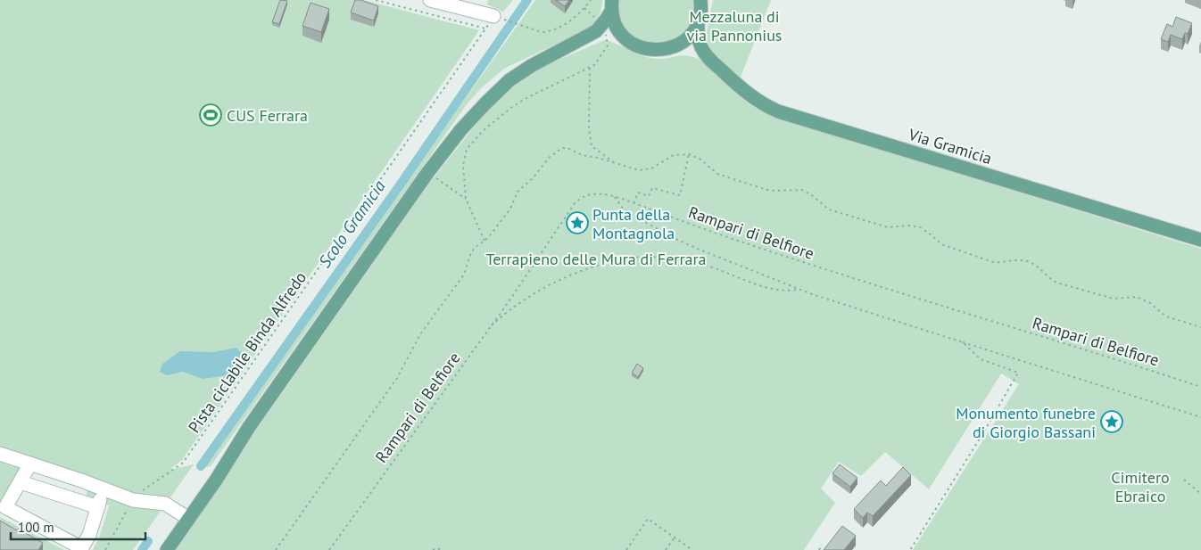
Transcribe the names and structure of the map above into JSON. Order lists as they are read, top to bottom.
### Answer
{
  "streets": {
    "main road": ["Via Gramicia"],
    "path": ["Rampari di Belfiore", "Pista ciclabile Binda Alfredo"]
  },
  "water": ["Scolo Gramicia"],
  "parks": ["Mezzaluna di via Pannonius", "Terrapieno delle Mura di Ferrara", "Cimitero Ebraico"],
  "places": {
    "sports": ["CUS Ferrara"],
    "place": ["Punta della Montagnola", "Monumento funebre di Giorgio Bassani"]
  },
  "scale_bar": "100 m"
}
